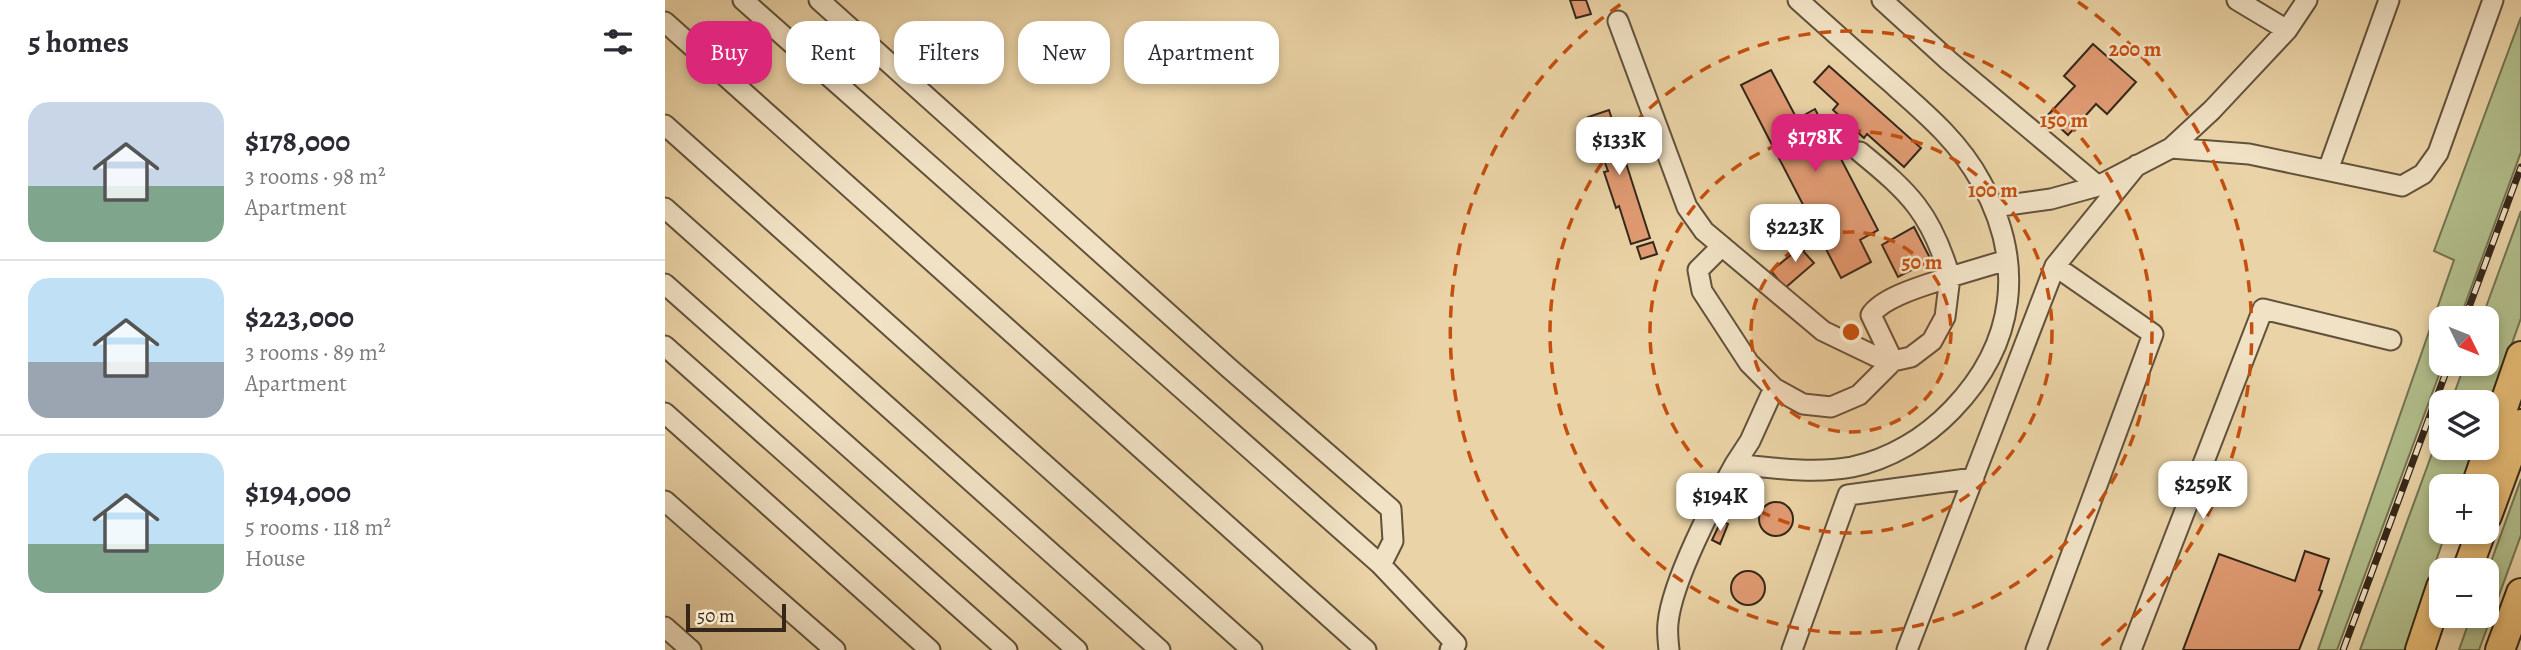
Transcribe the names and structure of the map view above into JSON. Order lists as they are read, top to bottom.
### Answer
{
  "scale_bar": "50 m",
  "north": "bottom right",
  "page": {
    "heading": "5 homes",
    "chip": [
      "Buy",
      "Rent",
      "Filters",
      "New",
      "Apartment"
    ],
    "list": [
      {
        "name": "$178,000",
        "note": "3 rooms · 98 m² · Apartment"
      },
      {
        "name": "$223,000",
        "note": "3 rooms · 89 m² · Apartment"
      },
      {
        "name": "$194,000",
        "note": "5 rooms · 118 m² · House"
      }
    ],
    "price": [
      "$178K",
      "$133K",
      "$223K",
      "$259K",
      "$194K"
    ],
    "map_buttons": ["+", "−"],
    "scale": "50 m"
  },
  "rings": [
    "200 m",
    "150 m",
    "100 m",
    "50 m"
  ]
}
